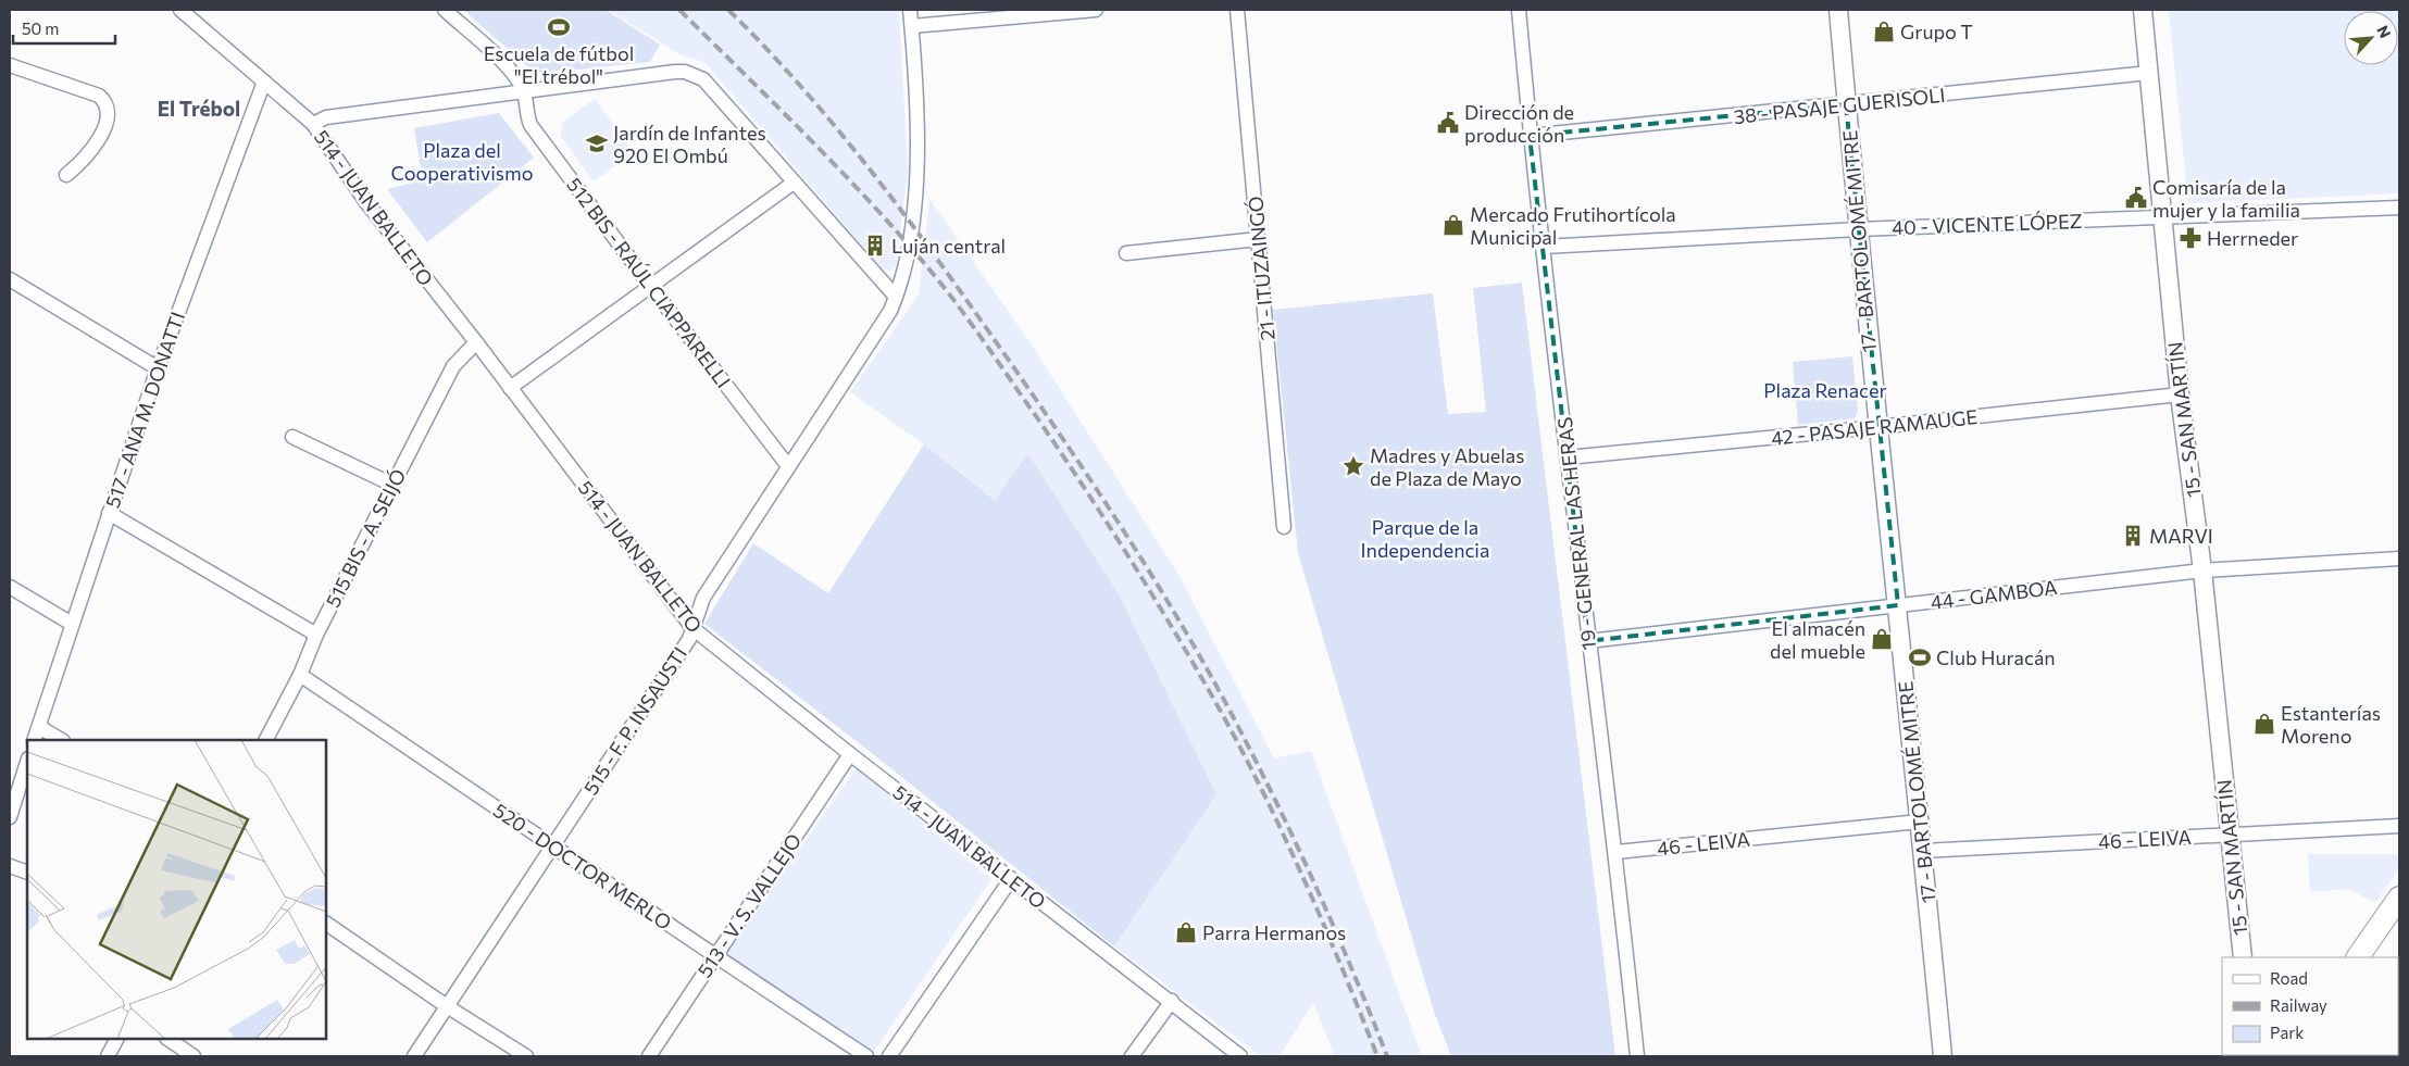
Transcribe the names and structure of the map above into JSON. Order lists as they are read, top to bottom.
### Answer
{
  "streets": {
    "street": [
      "38 - PASAJE GUERISOLI",
      "514 - JUAN BALLETO",
      "40 - VICENTE LÓPEZ",
      "17 - BARTOLOMÉ MITRE",
      "21 - ITUZAINGÓ",
      "512 BIS - RAÚL CIAPPARELLI",
      "517 - ANA M. DONATTI",
      "15 - SAN MARTÍN",
      "42 - PASAJE RAMAUGE",
      "19 - GENERAL LAS HERAS",
      "515 BIS - A. SEIJÓ",
      "44 - GAMBOA",
      "515 - F. P. INSAUSTI",
      "46 - LEIVA",
      "520 - DOCTOR MERLO",
      "513 - V. S. VALLEJO"
    ]
  },
  "crossings": [
    ["38 - PASAJE GUERISOLI", "17 - BARTOLOMÉ MITRE"],
    ["38 - PASAJE GUERISOLI", "15 - SAN MARTÍN"],
    ["38 - PASAJE GUERISOLI", "19 - GENERAL LAS HERAS"],
    ["514 - JUAN BALLETO", "517 - ANA M. DONATTI"],
    ["514 - JUAN BALLETO", "515 BIS - A. SEIJÓ"],
    ["514 - JUAN BALLETO", "515 - F. P. INSAUSTI"],
    ["514 - JUAN BALLETO", "513 - V. S. VALLEJO"],
    ["40 - VICENTE LÓPEZ", "17 - BARTOLOMÉ MITRE"],
    ["40 - VICENTE LÓPEZ", "15 - SAN MARTÍN"],
    ["40 - VICENTE LÓPEZ", "19 - GENERAL LAS HERAS"],
    ["17 - BARTOLOMÉ MITRE", "42 - PASAJE RAMAUGE"],
    ["17 - BARTOLOMÉ MITRE", "44 - GAMBOA"],
    ["17 - BARTOLOMÉ MITRE", "46 - LEIVA"],
    ["512 BIS - RAÚL CIAPPARELLI", "515 - F. P. INSAUSTI"],
    ["15 - SAN MARTÍN", "42 - PASAJE RAMAUGE"],
    ["15 - SAN MARTÍN", "44 - GAMBOA"],
    ["15 - SAN MARTÍN", "46 - LEIVA"],
    ["42 - PASAJE RAMAUGE", "19 - GENERAL LAS HERAS"],
    ["19 - GENERAL LAS HERAS", "44 - GAMBOA"],
    ["19 - GENERAL LAS HERAS", "46 - LEIVA"],
    ["515 BIS - A. SEIJÓ", "520 - DOCTOR MERLO"],
    ["515 - F. P. INSAUSTI", "520 - DOCTOR MERLO"],
    ["520 - DOCTOR MERLO", "513 - V. S. VALLEJO"]
  ],
  "districts": ["El Trébol"],
  "parks": ["Plaza del Cooperativismo", "Plaza Renacer", "Parque de la Independencia"],
  "places": {
    "sports": ["Escuela de fútbol \"El trébol\"", "Club Huracán"],
    "shop": [
      "Grupo T",
      "Mercado Frutihortícola Municipal",
      "El almacén del mueble",
      "Estanterías Moreno",
      "Parra Hermanos"
    ],
    "public building": ["Dirección de producción", "Comisaría de la mujer y la familia"],
    "school or university": ["Jardín de Infantes 920 El Ombú"],
    "pharmacy": ["Herrneder"],
    "building": ["Luján central", "MARVI"],
    "place": ["Madres y Abuelas de Plaza de Mayo"]
  },
  "legend": ["Road", "Railway", "Park"],
  "scale_bar": "50 m",
  "north": "top right"
}
